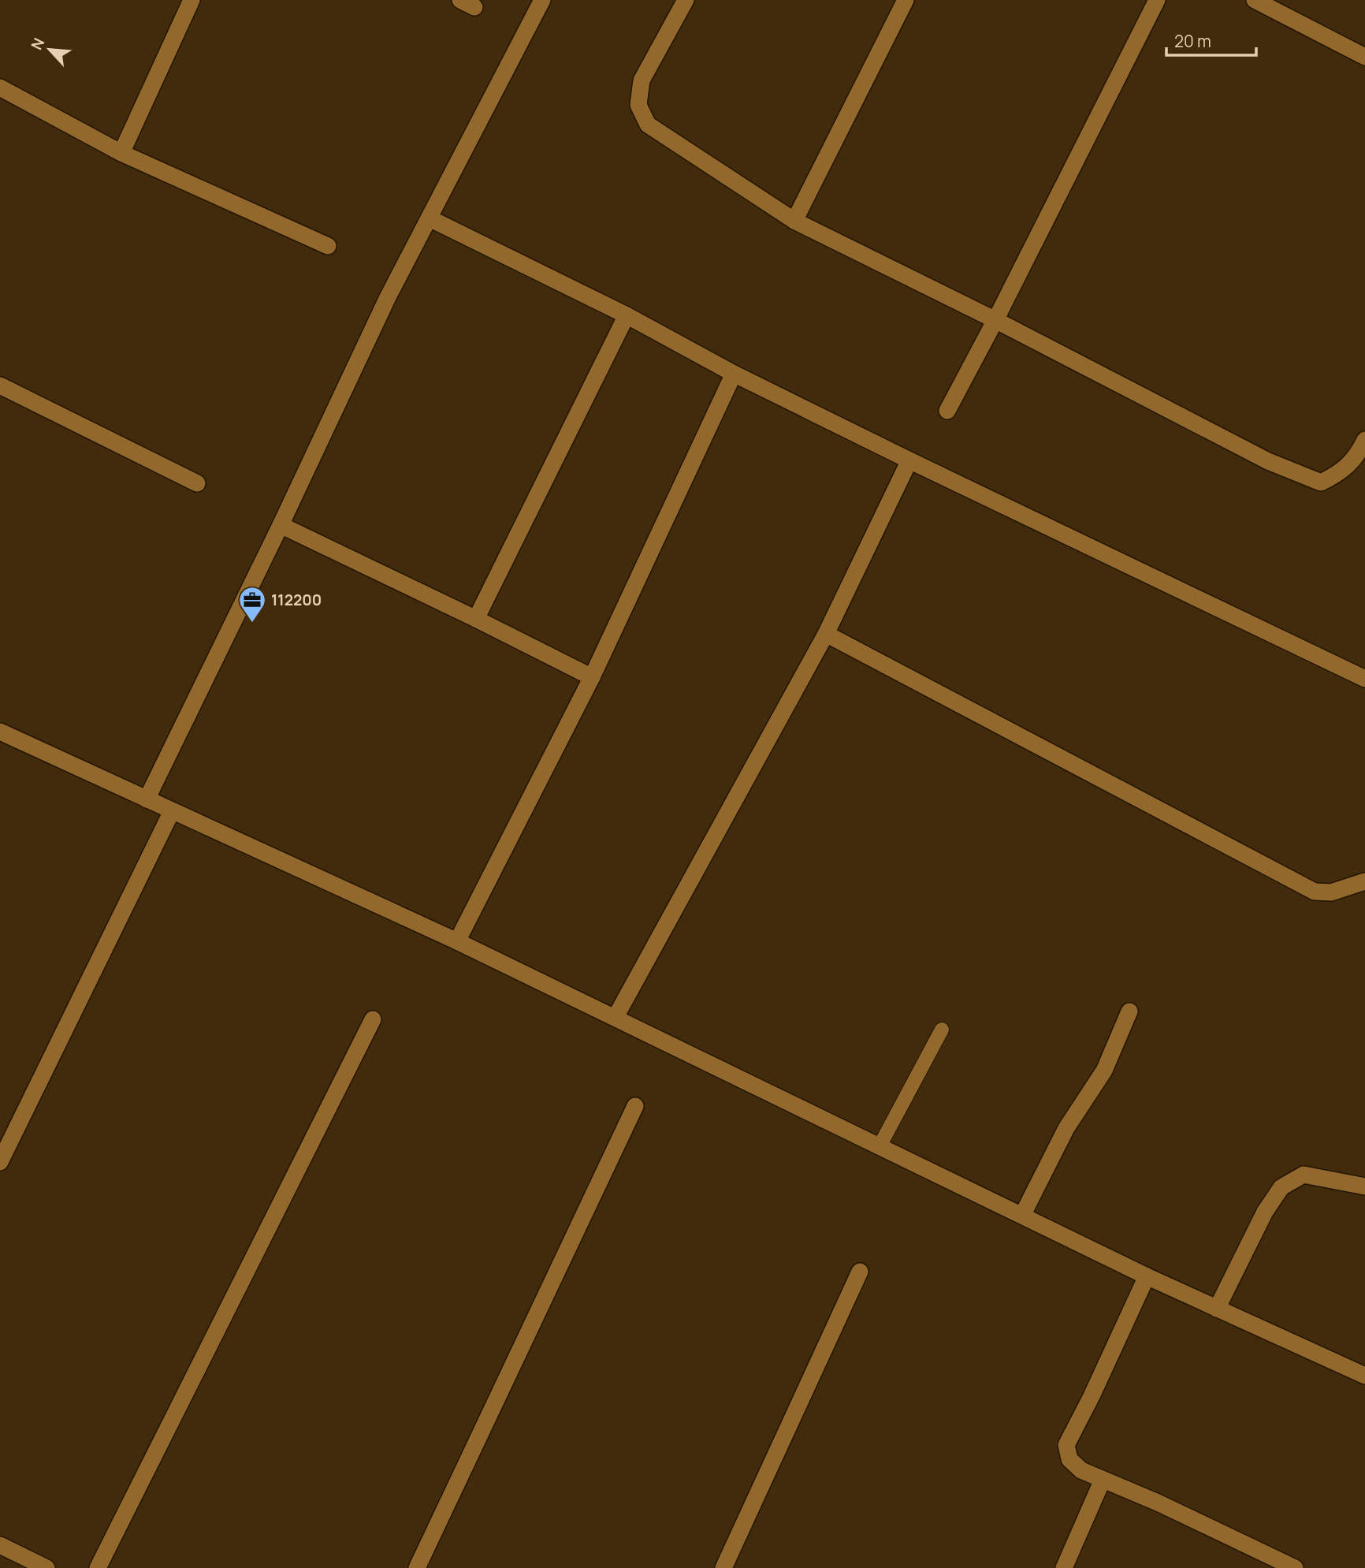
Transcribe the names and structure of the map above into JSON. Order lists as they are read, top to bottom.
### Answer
{
  "places": {
    "office": ["112200"]
  },
  "scale_bar": "20 m",
  "north": "top left"
}
